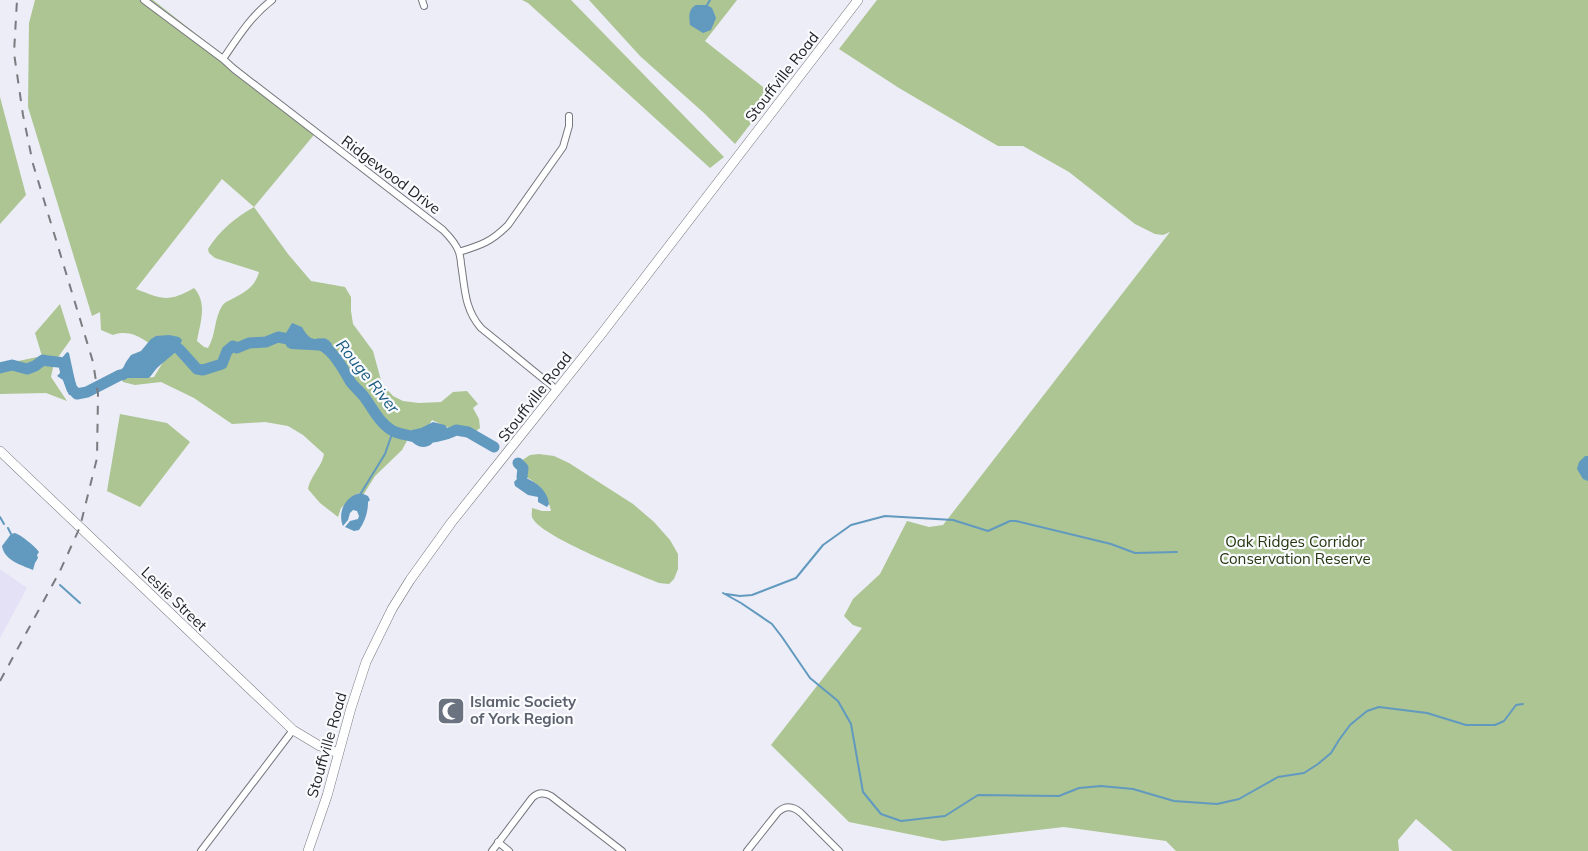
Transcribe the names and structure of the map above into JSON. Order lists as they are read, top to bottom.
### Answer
{
  "streets": {
    "main road": ["Stouffville Road", "Leslie Street"],
    "street": ["Ridgewood Drive"]
  },
  "crossings": [
    ["Stouffville Road", "Ridgewood Drive"],
    ["Stouffville Road", "Leslie Street"]
  ],
  "water": ["Rouge River"],
  "parks": ["Oak Ridges Corridor Conservation Reserve"],
  "places": {
    "mosque": ["Islamic Society of York Region"]
  }
}
